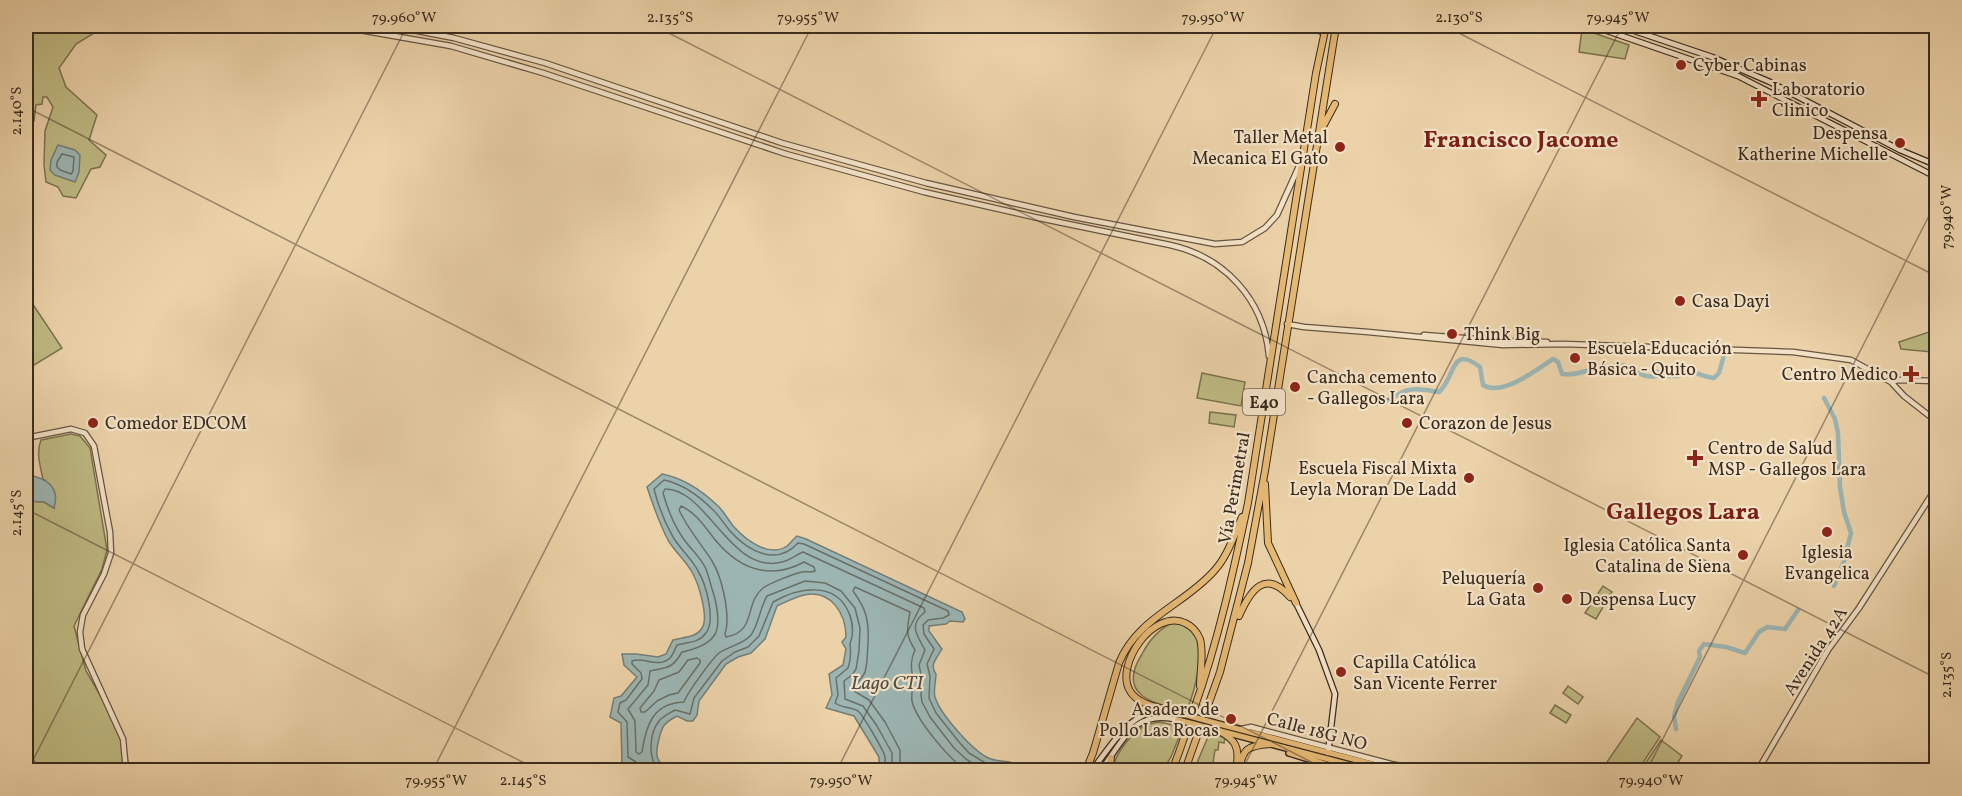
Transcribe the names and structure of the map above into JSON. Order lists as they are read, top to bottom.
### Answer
{
  "streets": {
    "highway": ["E40", "Vía Perimetral"],
    "street": ["Avenida 42A", "Calle 18G NO"]
  },
  "districts": ["Francisco Jacome", "Gallegos Lara"],
  "water": ["Lago CTI"],
  "places": {
    "other": [
      "Cyber Cabinas",
      "Despensa Katherine Michelle",
      "Taller Metal Mecanica El Gato",
      "Casa Dayi",
      "Think Big",
      "Escuela Educación Básica - Quito",
      "Cancha cemento - Gallegos Lara",
      "Comedor EDCOM",
      "Corazon de Jesus",
      "Escuela Fiscal Mixta Leyla Moran De Ladd",
      "Iglesia Evangelica",
      "Iglesia Católica Santa Catalina de Siena",
      "Peluquería La Gata",
      "Despensa Lucy",
      "Capilla Católica San Vicente Ferrer",
      "Asadero de Pollo Las Rocas"
    ],
    "health": ["Laboratorio Clinico", "Centro Medico", "Centro de Salud MSP - Gallegos Lara"]
  },
  "coordinates": [
    "79.960°W",
    "2.135°S",
    "79.955°W",
    "79.950°W",
    "2.130°S",
    "79.945°W",
    "2.140°S",
    "79.940°W",
    "2.145°S"
  ]
}
